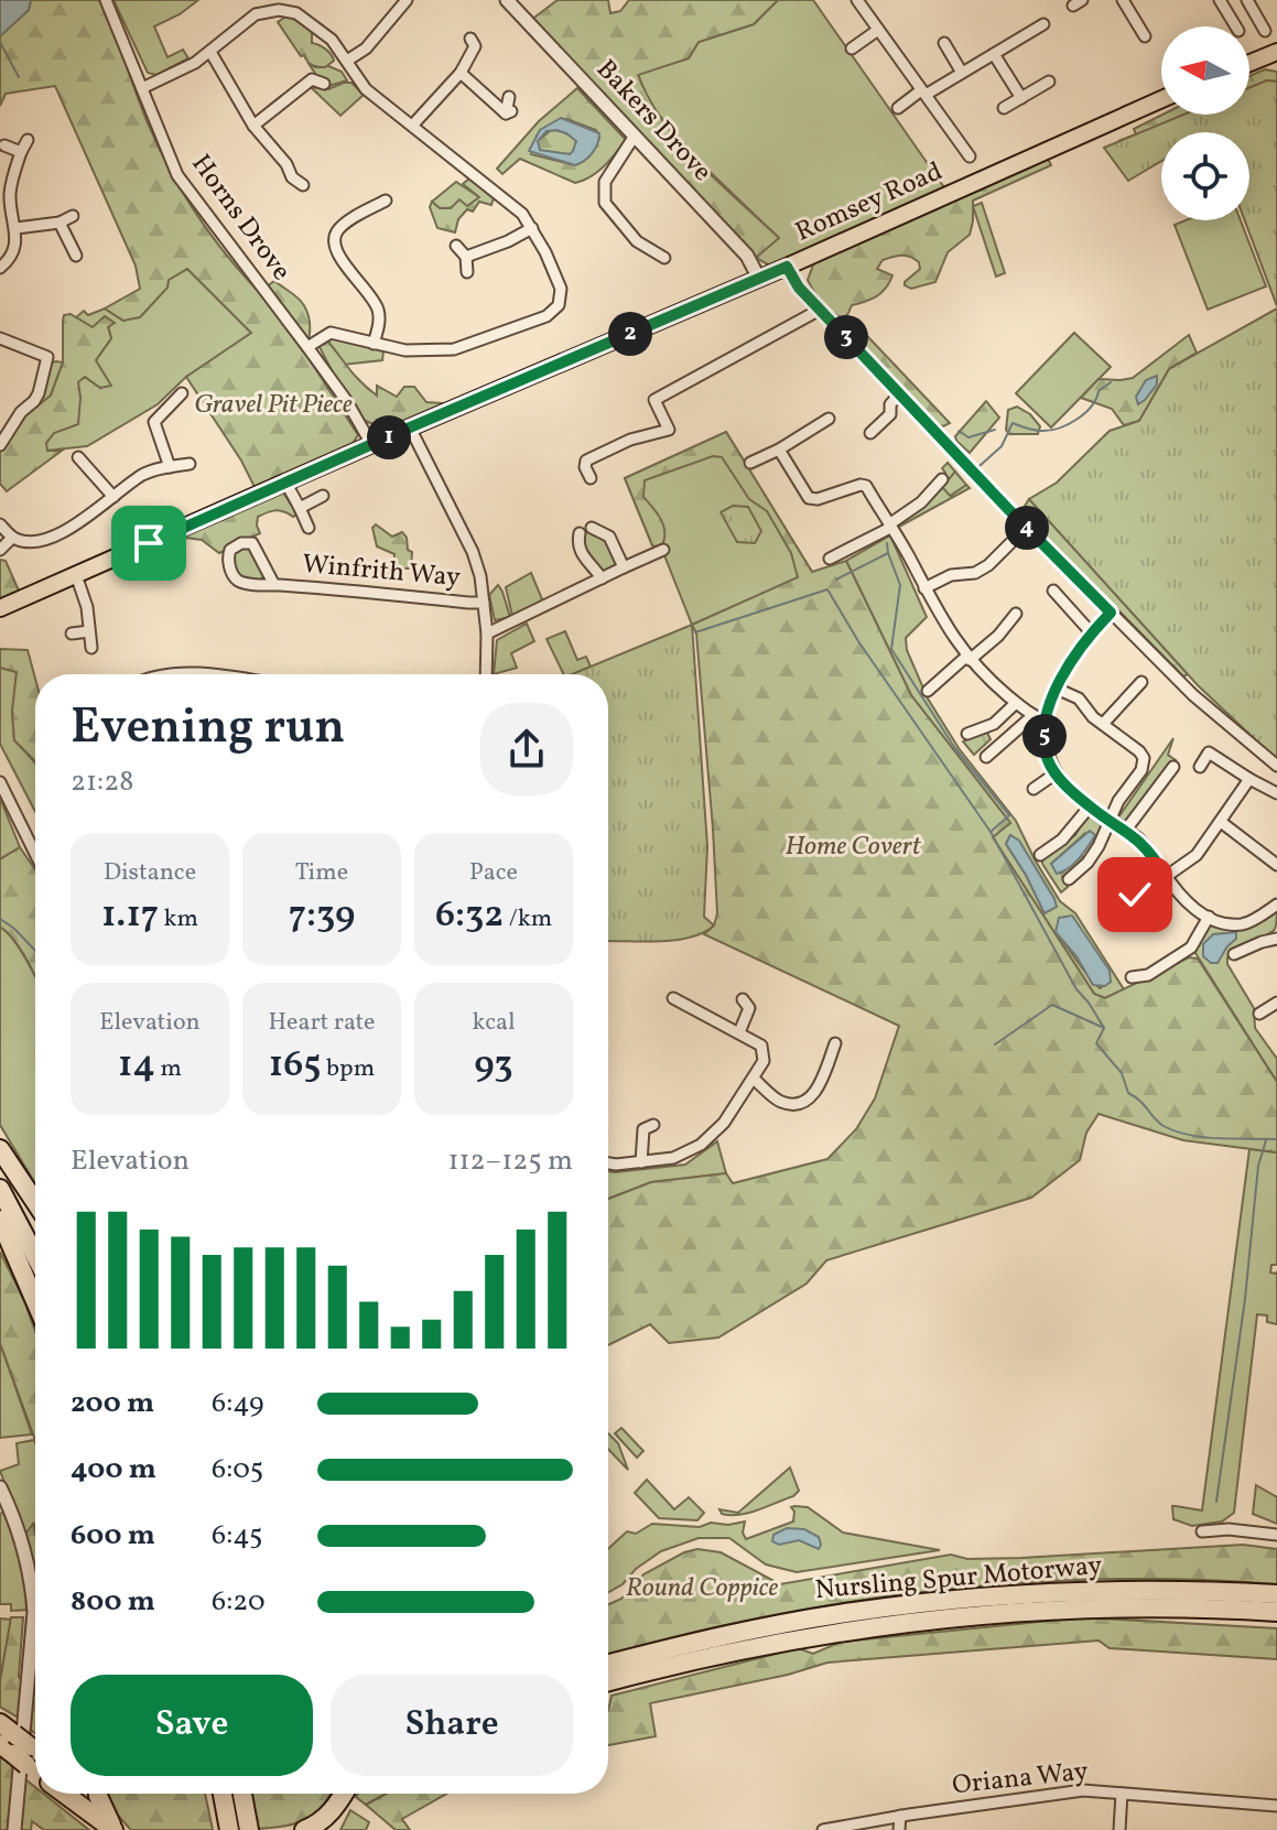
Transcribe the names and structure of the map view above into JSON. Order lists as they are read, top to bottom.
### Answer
{
  "streets": {
    "highway": ["Nursling Spur Motorway"],
    "main road": ["Romsey Road"],
    "street": [
      "Bakers Drove",
      "Horns Drove",
      "Winfrith Way",
      "Oriana Way"
    ]
  },
  "crossings": [
    ["Bakers Drove", "Romsey Road"],
    ["Romsey Road", "Horns Drove"]
  ],
  "parks": ["Gravel Pit Piece", "Home Covert", "Round Coppice"],
  "north": "left",
  "page": {
    "pins": [
      "2",
      "3",
      "1",
      "4",
      "5"
    ],
    "heading": ["Evening run", "21:28"],
    "stats": [
      ["Distance", "1.17 km"],
      ["Time", "7:39"],
      ["Pace", "6:32 /km"],
      ["Elevation", "14 m"],
      ["Heart rate", "165 bpm"],
      ["kcal", "93"]
    ],
    "chart": ["Elevation", "112–125 m"],
    "list": [
      {
        "name": "200 m",
        "note": "6:49"
      },
      {
        "name": "400 m",
        "note": "6:05"
      },
      {
        "name": "600 m",
        "note": "6:45"
      },
      {
        "name": "800 m",
        "note": "6:20"
      }
    ],
    "buttons": ["Save", "Share"]
  }
}
